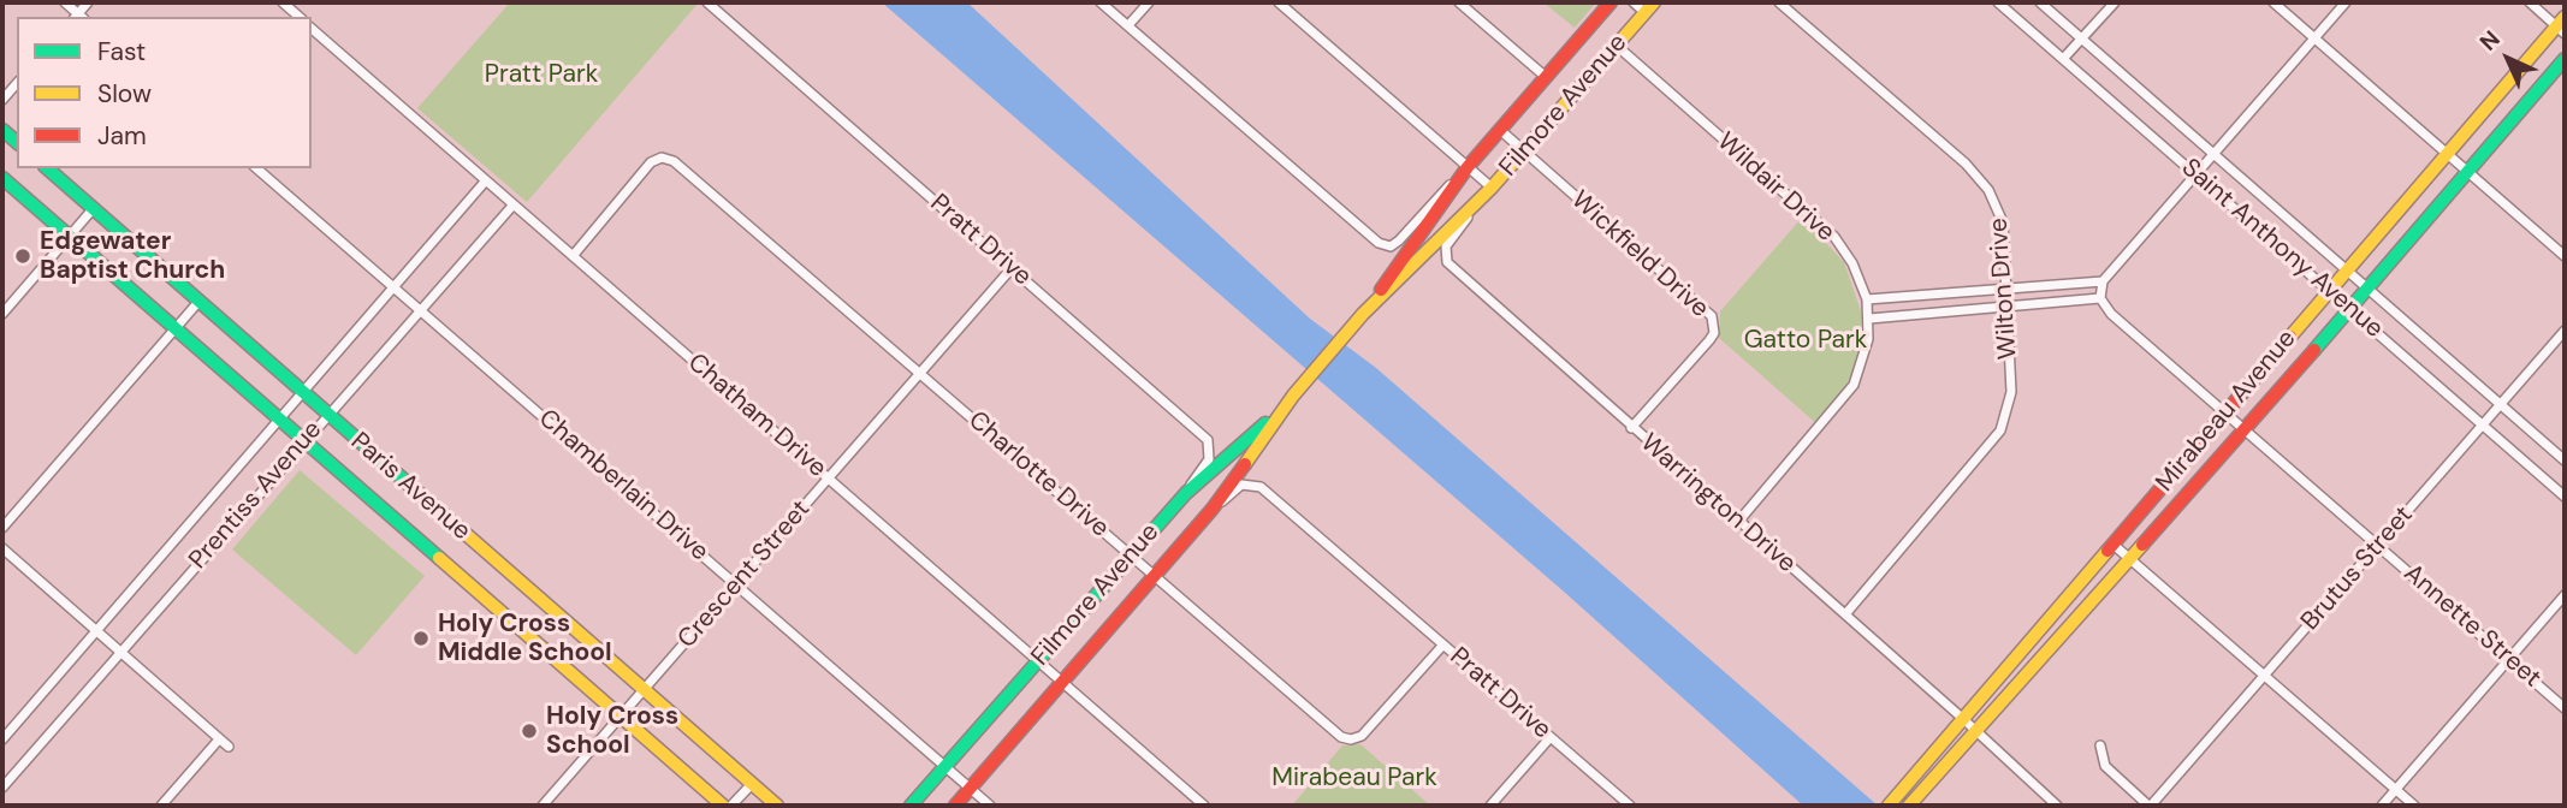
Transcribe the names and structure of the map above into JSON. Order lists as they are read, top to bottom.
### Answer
{
  "streets": {
    "street": [
      "Filmore Avenue",
      "Wildair Drive",
      "Pratt Drive",
      "Saint Anthony Avenue",
      "Wickfield Drive",
      "Wilton Drive",
      "Mirabeau Avenue",
      "Chatham Drive",
      "Charlotte Drive",
      "Chamberlain Drive",
      "Paris Avenue",
      "Prentiss Avenue",
      "Warrington Drive",
      "Brutus Street",
      "Crescent Street",
      "Annette Street"
    ]
  },
  "crossings": [
    ["Filmore Avenue", "Wildair Drive"],
    ["Filmore Avenue", "Pratt Drive"],
    ["Filmore Avenue", "Wickfield Drive"],
    ["Filmore Avenue", "Chatham Drive"],
    ["Filmore Avenue", "Charlotte Drive"],
    ["Filmore Avenue", "Chamberlain Drive"],
    ["Filmore Avenue", "Warrington Drive"],
    ["Wildair Drive", "Warrington Drive"],
    ["Pratt Drive", "Charlotte Drive"],
    ["Pratt Drive", "Crescent Street"],
    ["Saint Anthony Avenue", "Mirabeau Avenue"],
    ["Saint Anthony Avenue", "Brutus Street"],
    ["Wickfield Drive", "Warrington Drive"],
    ["Wilton Drive", "Warrington Drive"],
    ["Mirabeau Avenue", "Warrington Drive"],
    ["Mirabeau Avenue", "Annette Street"],
    ["Chatham Drive", "Charlotte Drive"],
    ["Chatham Drive", "Prentiss Avenue"],
    ["Chatham Drive", "Crescent Street"],
    ["Charlotte Drive", "Crescent Street"],
    ["Chamberlain Drive", "Prentiss Avenue"],
    ["Chamberlain Drive", "Crescent Street"],
    ["Paris Avenue", "Prentiss Avenue"],
    ["Paris Avenue", "Crescent Street"],
    ["Brutus Street", "Annette Street"]
  ],
  "parks": ["Pratt Park", "Gatto Park", "Mirabeau Park"],
  "places": ["Edgewater Baptist Church", "Holy Cross Middle School", "Holy Cross School"],
  "legend": ["Fast", "Slow", "Jam"],
  "north": "top left"
}
